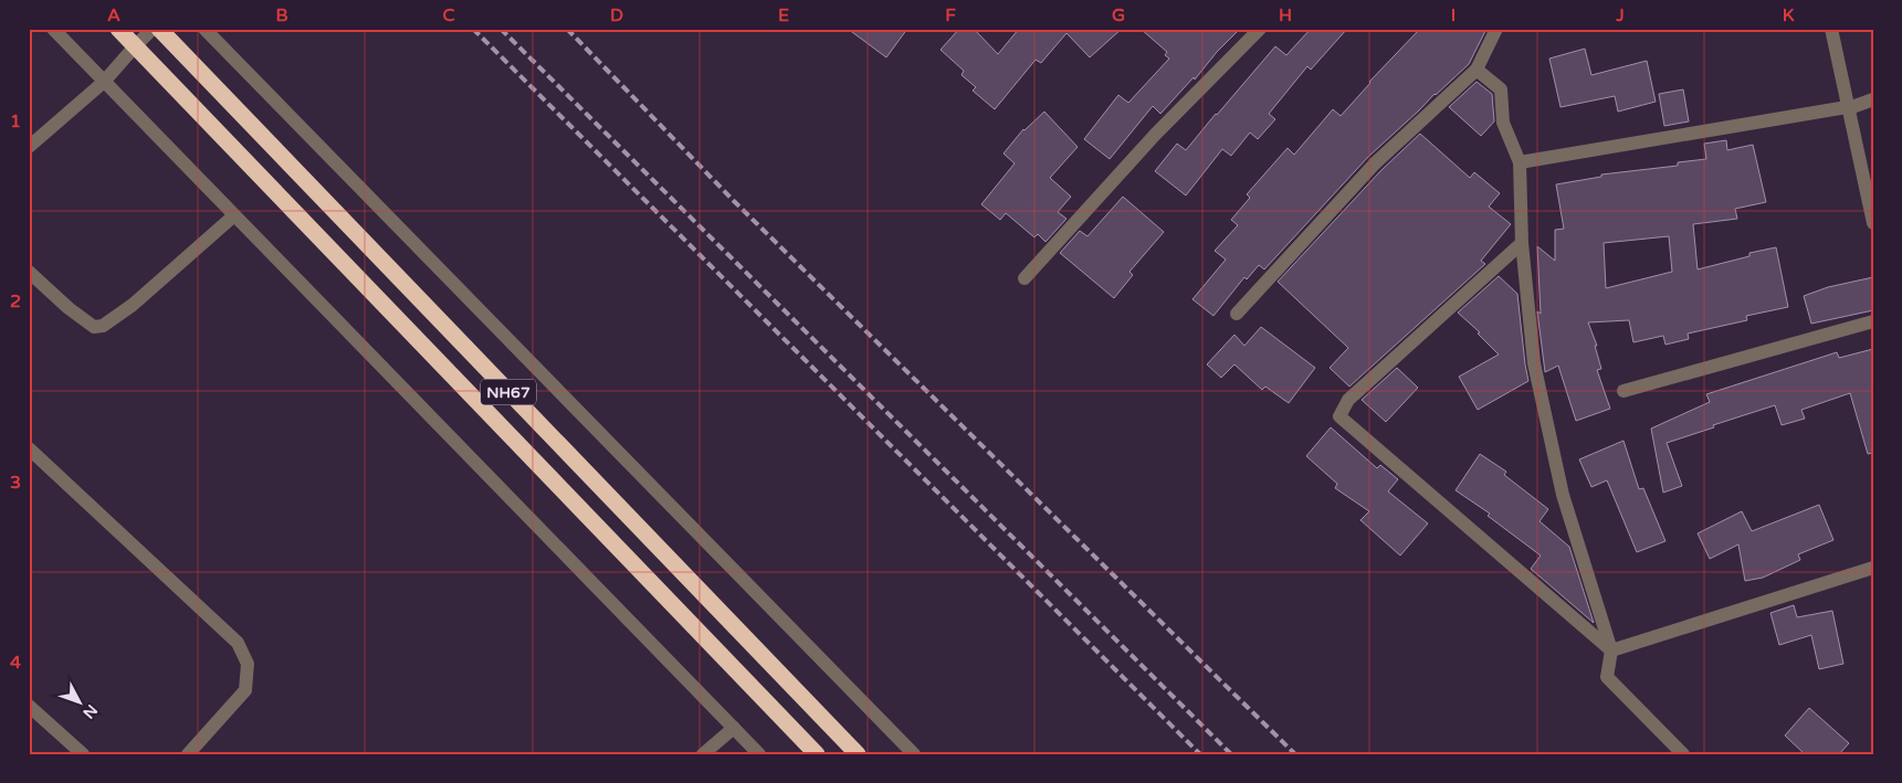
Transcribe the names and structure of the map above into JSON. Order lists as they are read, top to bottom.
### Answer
{
  "streets": {
    "highway": ["NH67"]
  },
  "north": "bottom right",
  "grid": {
    "columns": [
      "A",
      "B",
      "C",
      "D",
      "E",
      "F",
      "G",
      "H",
      "I",
      "J",
      "K"
    ],
    "rows": [
      "1",
      "2",
      "3",
      "4"
    ]
  }
}
